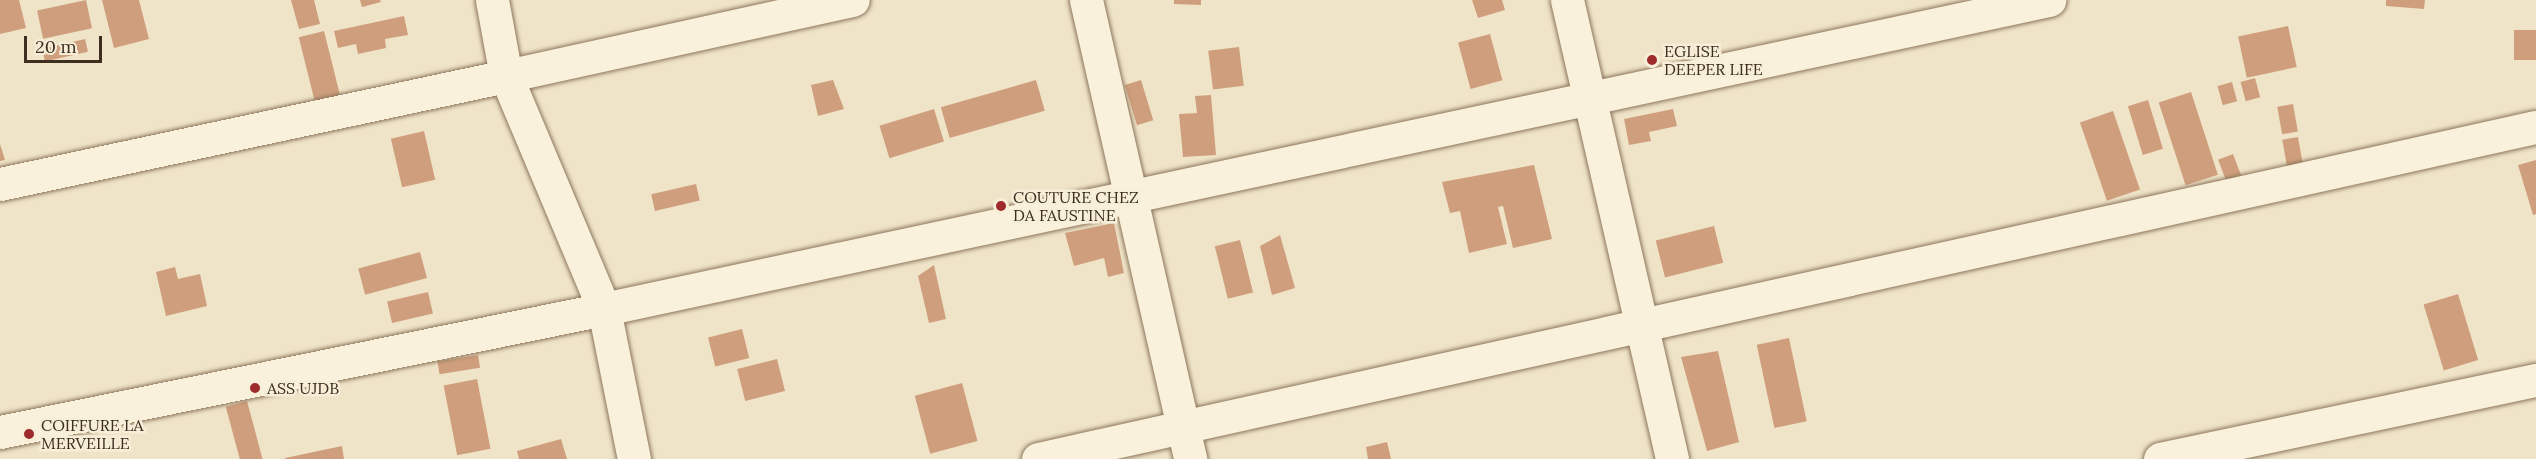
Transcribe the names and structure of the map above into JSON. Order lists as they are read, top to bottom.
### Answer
{
  "places": [
    "EGLISE DEEPER LIFE",
    "COUTURE CHEZ DA FAUSTINE",
    "ASS UJDB",
    "COIFFURE LA MERVEILLE"
  ],
  "scale_bar": "20 m"
}
